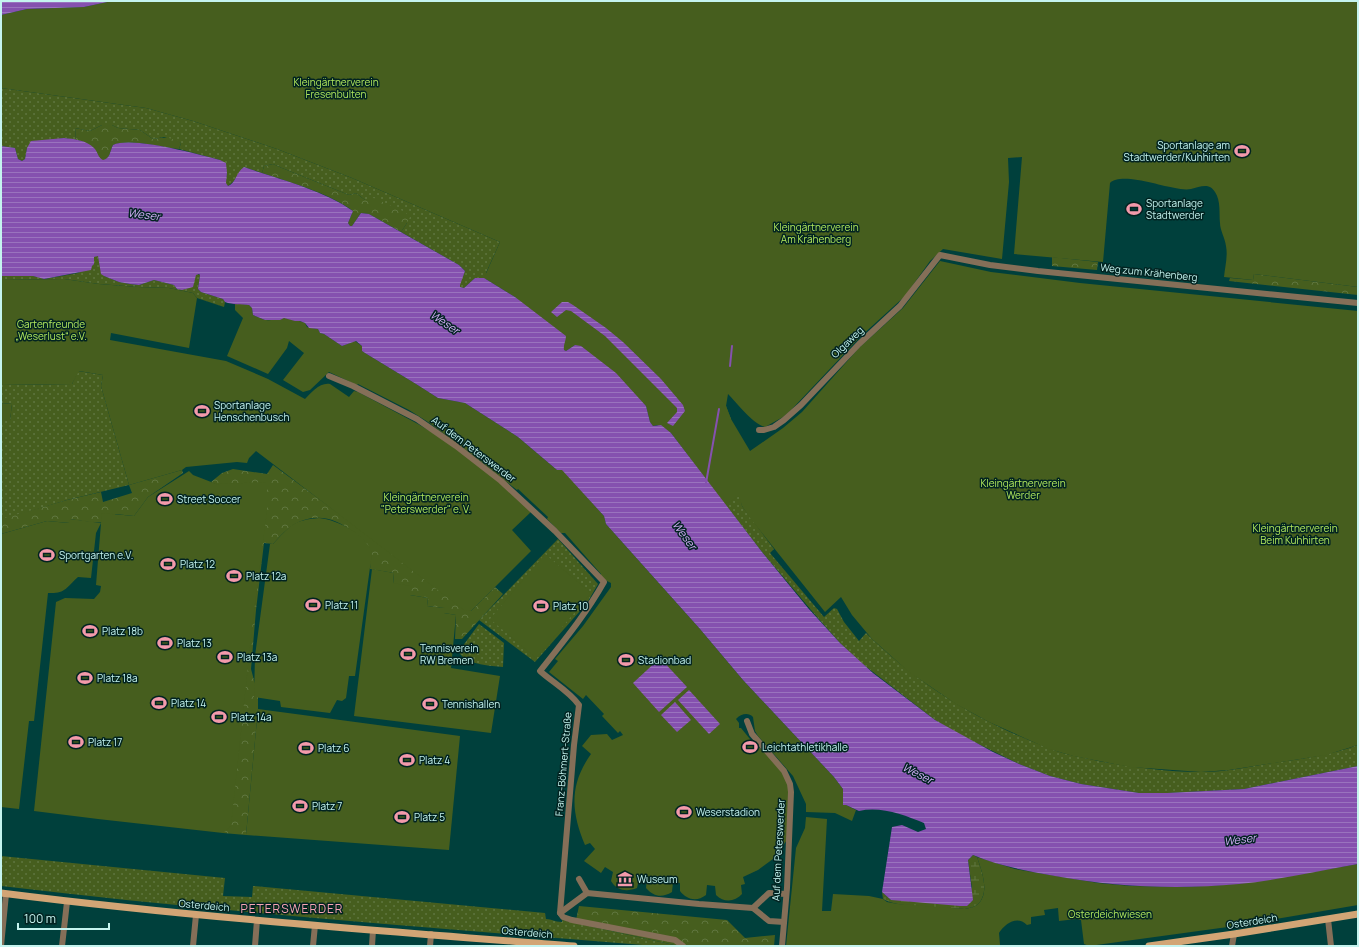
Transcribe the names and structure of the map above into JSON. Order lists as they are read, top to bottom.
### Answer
{
  "streets": {
    "main road": ["Osterdeich"],
    "street": [
      "Weg zum Krähenberg",
      "Olgaweg",
      "Auf dem Peterswerder",
      "Franz-Böhmert-Straße"
    ]
  },
  "crossings": [
    ["Weg zum Krähenberg", "Olgaweg"],
    ["Auf dem Peterswerder", "Franz-Böhmert-Straße"]
  ],
  "districts": ["PETERSWERDER"],
  "water": ["Weser"],
  "parks": [
    "Kleingärtnerverein Fresenbulten",
    "Kleingärtnerverein Am Krähenberg",
    "Gartenfreunde „Weserlust“ e.V.",
    "Kleingärtnerverein Werder",
    "Kleingärtnerverein \"Peterswerder\" e. V.",
    "Kleingärtnerverein Beim Kuhhirten",
    "Osterdeichwiesen"
  ],
  "places": {
    "sports": [
      "Sportanlage am Stadtwerder/Kuhhirten",
      "Sportanlage Stadtwerder",
      "Sportanlage Henschenbusch",
      "Street Soccer",
      "Sportgarten e.V.",
      "Platz 12",
      "Platz 12a",
      "Platz 11",
      "Platz 10",
      "Platz 18b",
      "Platz 13",
      "Tennisverein RW Bremen",
      "Platz 13a",
      "Stadionbad",
      "Platz 18a",
      "Platz 14",
      "Tennishallen",
      "Platz 14a",
      "Platz 17",
      "Leichtathletikhalle",
      "Platz 6",
      "Platz 4",
      "Platz 7",
      "Weserstadion",
      "Platz 5"
    ],
    "museum": ["Wuseum"]
  },
  "scale_bar": "100 m"
}
